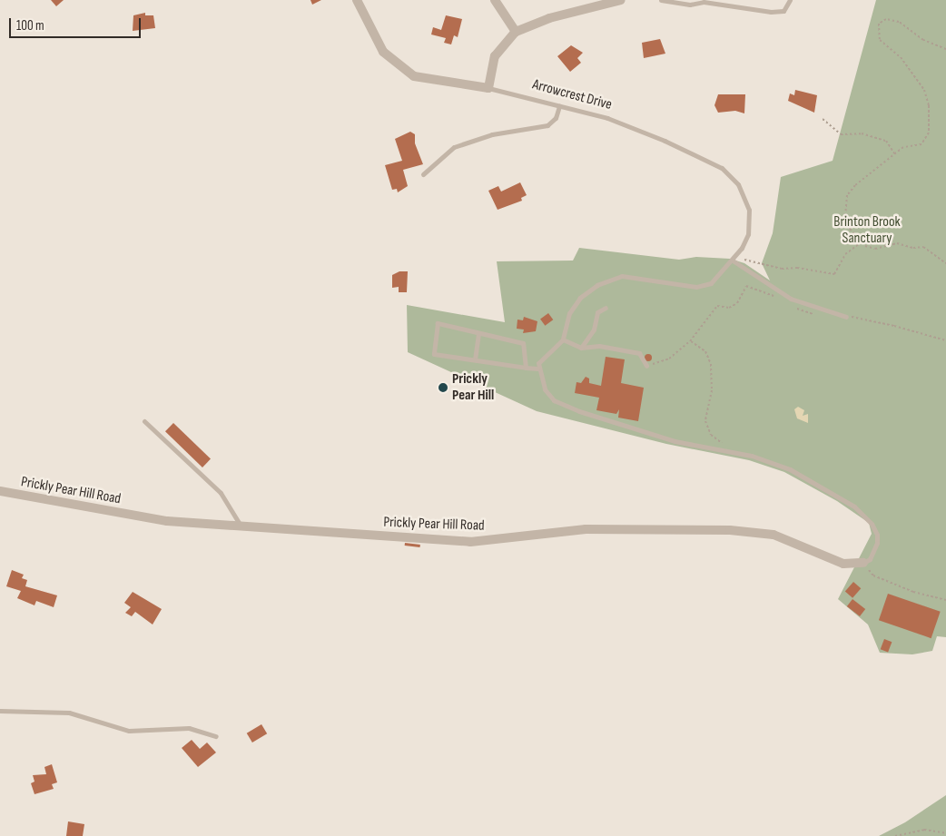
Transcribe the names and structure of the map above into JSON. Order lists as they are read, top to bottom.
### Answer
{
  "streets": {
    "street": ["Arrowcrest Drive", "Prickly Pear Hill Road"]
  },
  "parks": ["Brinton Brook Sanctuary"],
  "places": ["Prickly Pear Hill"],
  "scale_bar": "100 m"
}
